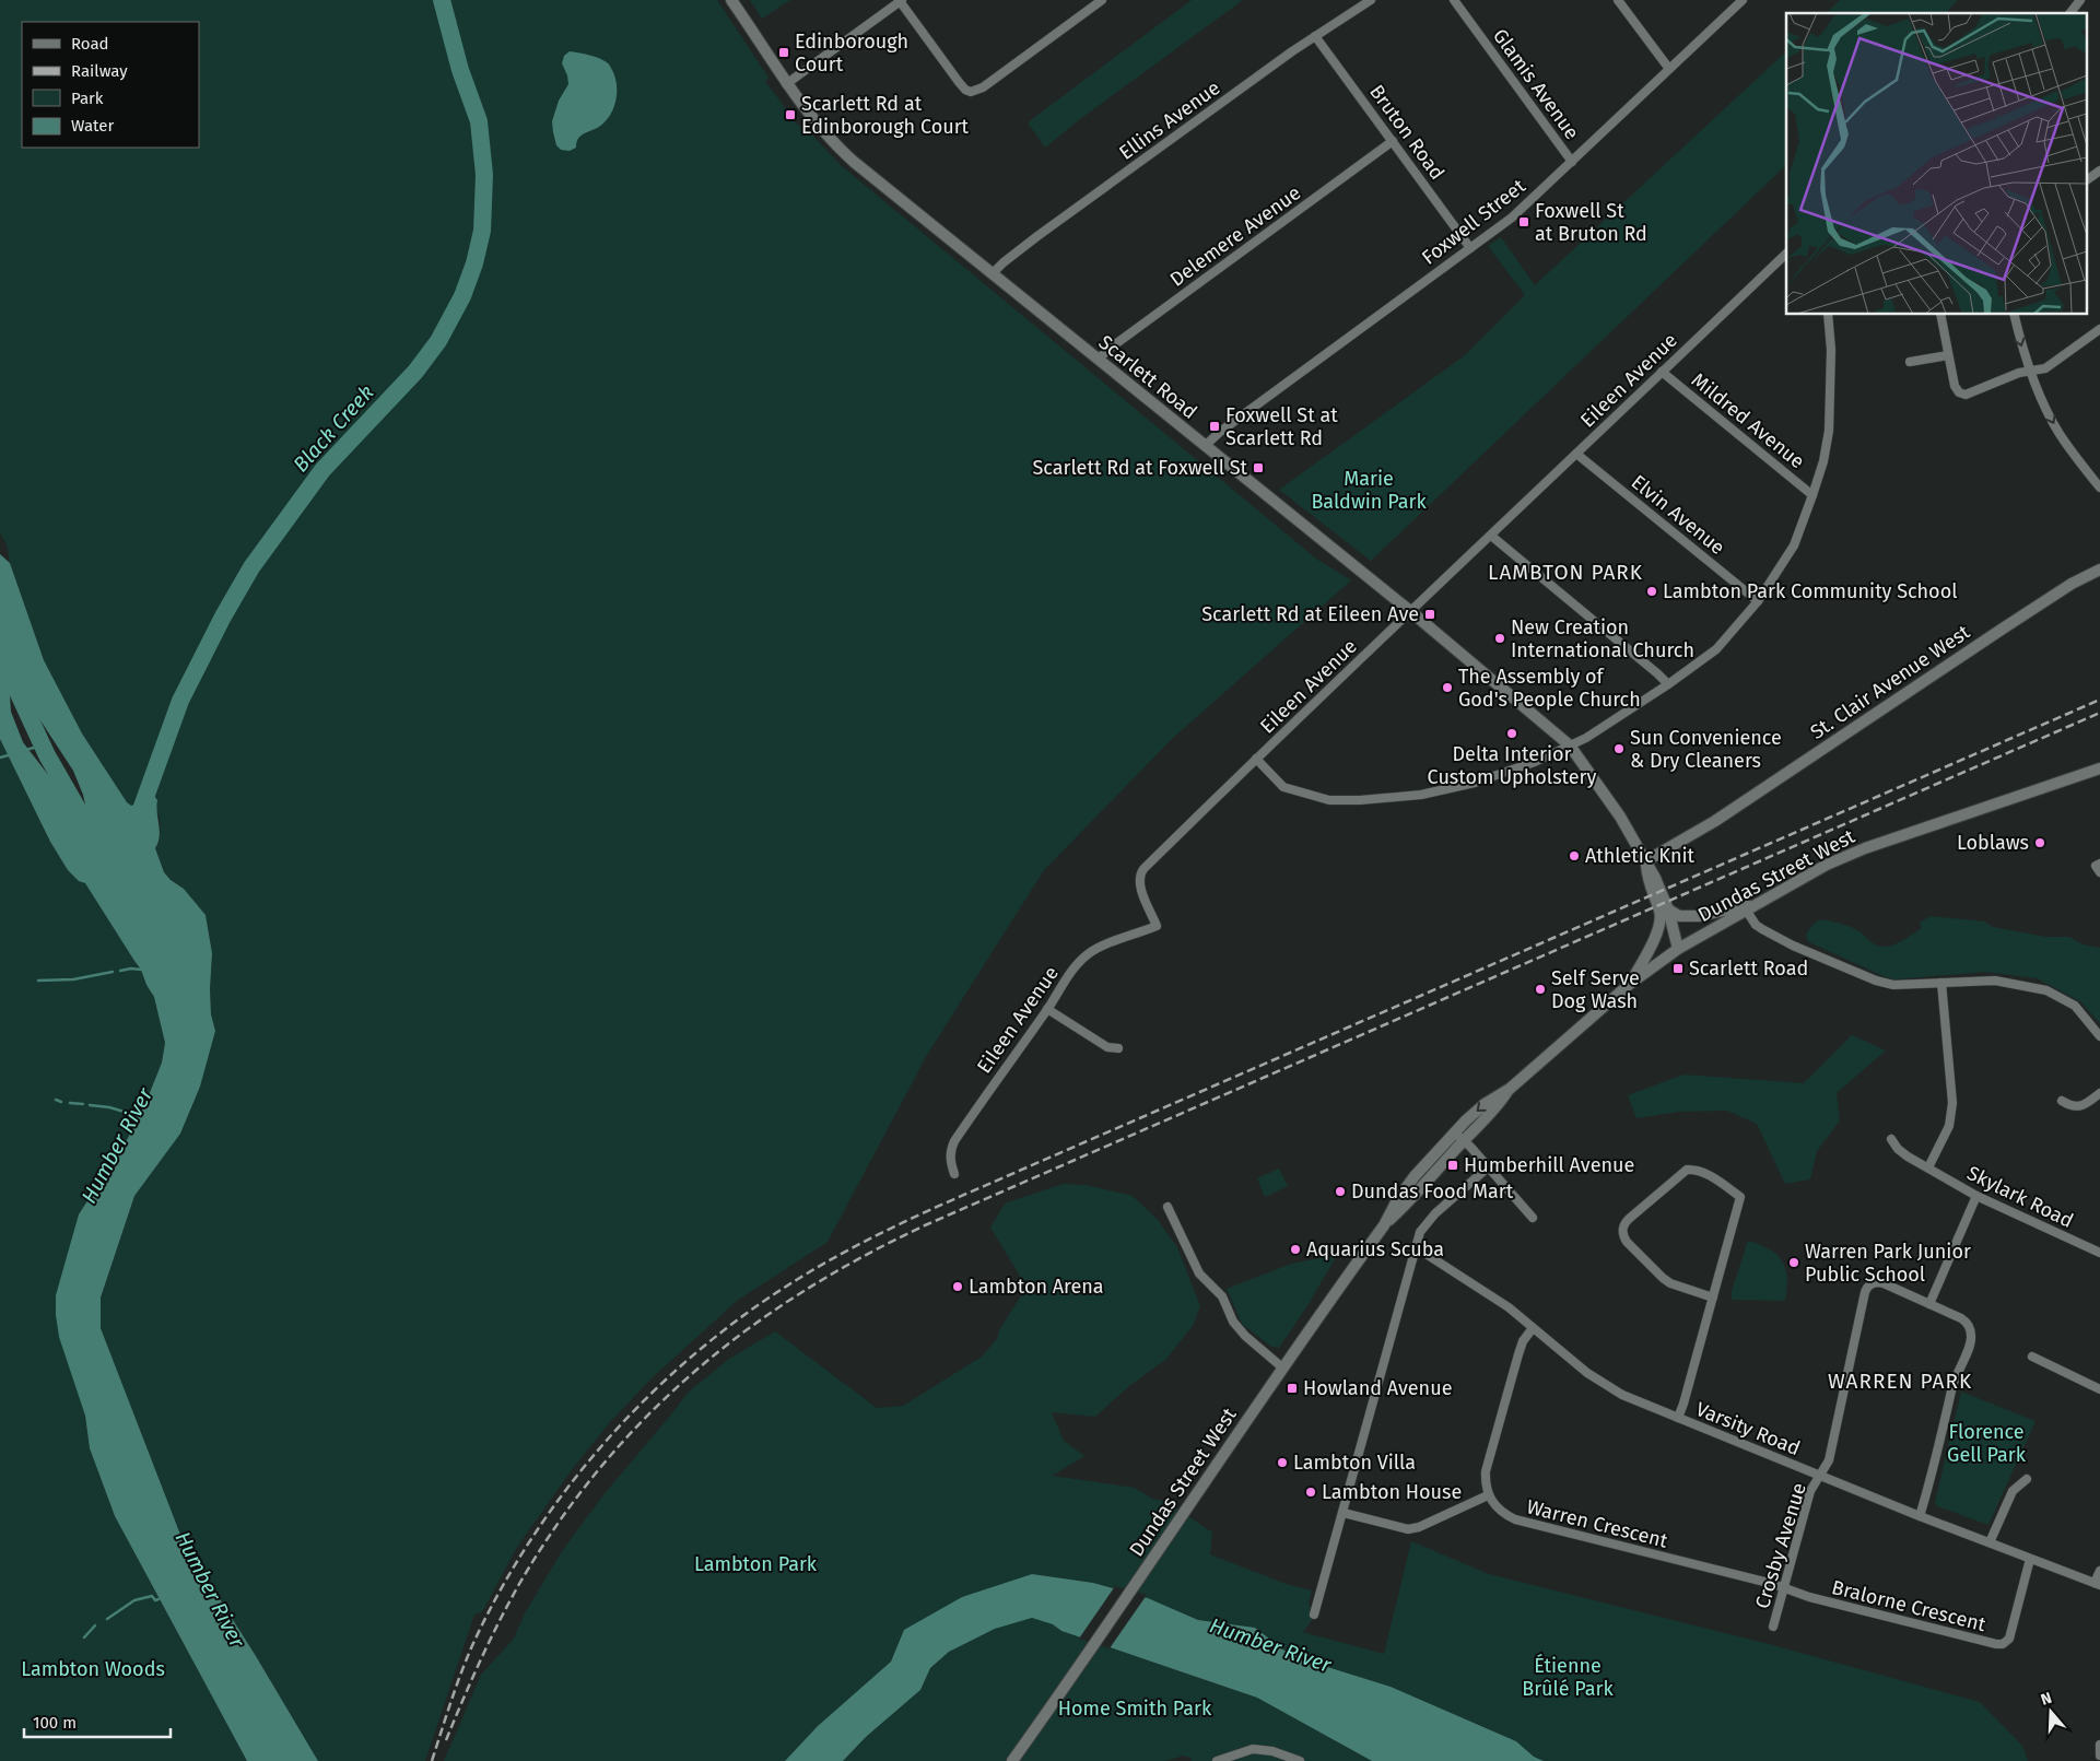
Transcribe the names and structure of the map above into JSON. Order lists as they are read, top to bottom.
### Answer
{
  "streets": {
    "main road": ["Scarlett Road", "St. Clair Avenue West", "Dundas Street West"],
    "street": [
      "Glamis Avenue",
      "Ellins Avenue",
      "Bruton Road",
      "Foxwell Street",
      "Delemere Avenue",
      "Eileen Avenue",
      "Mildred Avenue",
      "Elvin Avenue",
      "Skylark Road",
      "Varsity Road",
      "Warren Crescent",
      "Crosby Avenue",
      "Bralorne Crescent"
    ]
  },
  "crossings": [
    ["Glamis Avenue", "Foxwell Street"],
    ["Ellins Avenue", "Bruton Road"],
    ["Ellins Avenue", "Scarlett Road"],
    ["Bruton Road", "Foxwell Street"],
    ["Bruton Road", "Delemere Avenue"],
    ["Foxwell Street", "Scarlett Road"],
    ["Delemere Avenue", "Scarlett Road"],
    ["Scarlett Road", "Eileen Avenue"],
    ["Scarlett Road", "St. Clair Avenue West"],
    ["Scarlett Road", "Dundas Street West"],
    ["Eileen Avenue", "Mildred Avenue"],
    ["Eileen Avenue", "Elvin Avenue"],
    ["Varsity Road", "Crosby Avenue"],
    ["Varsity Road", "Bralorne Crescent"],
    ["Warren Crescent", "Crosby Avenue"],
    ["Warren Crescent", "Bralorne Crescent"],
    ["Crosby Avenue", "Bralorne Crescent"]
  ],
  "districts": ["LAMBTON PARK", "WARREN PARK"],
  "water": ["Black Creek", "Humber River"],
  "parks": [
    "Marie Baldwin Park",
    "Florence Gell Park",
    "Lambton Park",
    "Étienne Brûlé Park",
    "Lambton Woods",
    "Home Smith Park"
  ],
  "places": {
    "transit": [
      "Edinborough Court",
      "Scarlett Rd at Edinborough Court",
      "Foxwell St at Bruton Rd",
      "Foxwell St at Scarlett Rd",
      "Scarlett Rd at Foxwell St",
      "Scarlett Rd at Eileen Ave",
      "Scarlett Road",
      "Humberhill Avenue",
      "Howland Avenue"
    ],
    "other": [
      "Lambton Park Community School",
      "New Creation International Church",
      "The Assembly of God's People Church",
      "Delta Interior Custom Upholstery",
      "Sun Convenience & Dry Cleaners",
      "Loblaws",
      "Athletic Knit",
      "Self Serve Dog Wash",
      "Dundas Food Mart",
      "Aquarius Scuba",
      "Warren Park Junior Public School",
      "Lambton Arena",
      "Lambton Villa",
      "Lambton House"
    ]
  },
  "legend": [
    "Road",
    "Railway",
    "Park",
    "Water"
  ],
  "scale_bar": "100 m",
  "north": "top"
}
